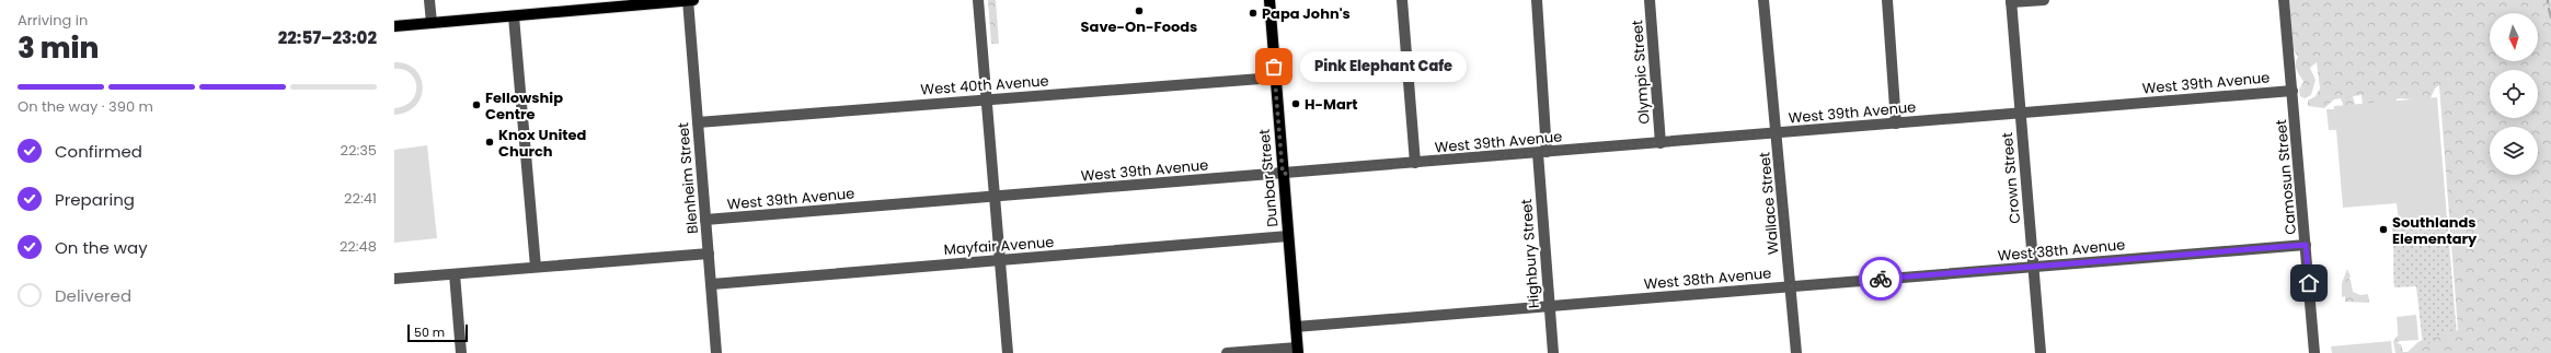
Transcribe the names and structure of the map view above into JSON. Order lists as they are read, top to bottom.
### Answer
{
  "streets": {
    "main road": ["Dunbar Street"],
    "street": [
      "Olympic Street",
      "West 39th Avenue",
      "West 40th Avenue",
      "Camosun Street",
      "Blenheim Street",
      "Crown Street",
      "Wallace Street",
      "Mayfair Avenue",
      "West 38th Avenue",
      "Highbury Street"
    ]
  },
  "crossings": [
    ["Olympic Street", "West 39th Avenue"],
    ["West 39th Avenue", "Camosun Street"],
    ["West 39th Avenue", "Blenheim Street"],
    ["West 39th Avenue", "Dunbar Street"],
    ["West 39th Avenue", "Crown Street"],
    ["West 39th Avenue", "Wallace Street"],
    ["West 39th Avenue", "Highbury Street"],
    ["West 40th Avenue", "Blenheim Street"],
    ["West 40th Avenue", "Dunbar Street"],
    ["Camosun Street", "West 38th Avenue"],
    ["Blenheim Street", "Mayfair Avenue"],
    ["Dunbar Street", "Mayfair Avenue"],
    ["Dunbar Street", "West 38th Avenue"],
    ["Crown Street", "West 38th Avenue"],
    ["Wallace Street", "West 38th Avenue"],
    ["West 38th Avenue", "Highbury Street"]
  ],
  "places": [
    "Save-On-Foods",
    "Papa John's",
    "Pink Elephant Cafe",
    "H-Mart",
    "Fellowship Centre",
    "Knox United Church",
    "Southlands Elementary"
  ],
  "scale_bar": "50 m",
  "north": "bottom",
  "page": {
    "heading": ["3 min", "Arriving in", "22:57–23:02"],
    "bubble": "Pink Elephant Cafe",
    "bar": "On the way · 390 m",
    "list": [
      ["Confirmed", "22:35"],
      ["Preparing", "22:41"],
      ["On the way", "22:48"],
      "Delivered"
    ],
    "scale": "50 m"
  }
}
